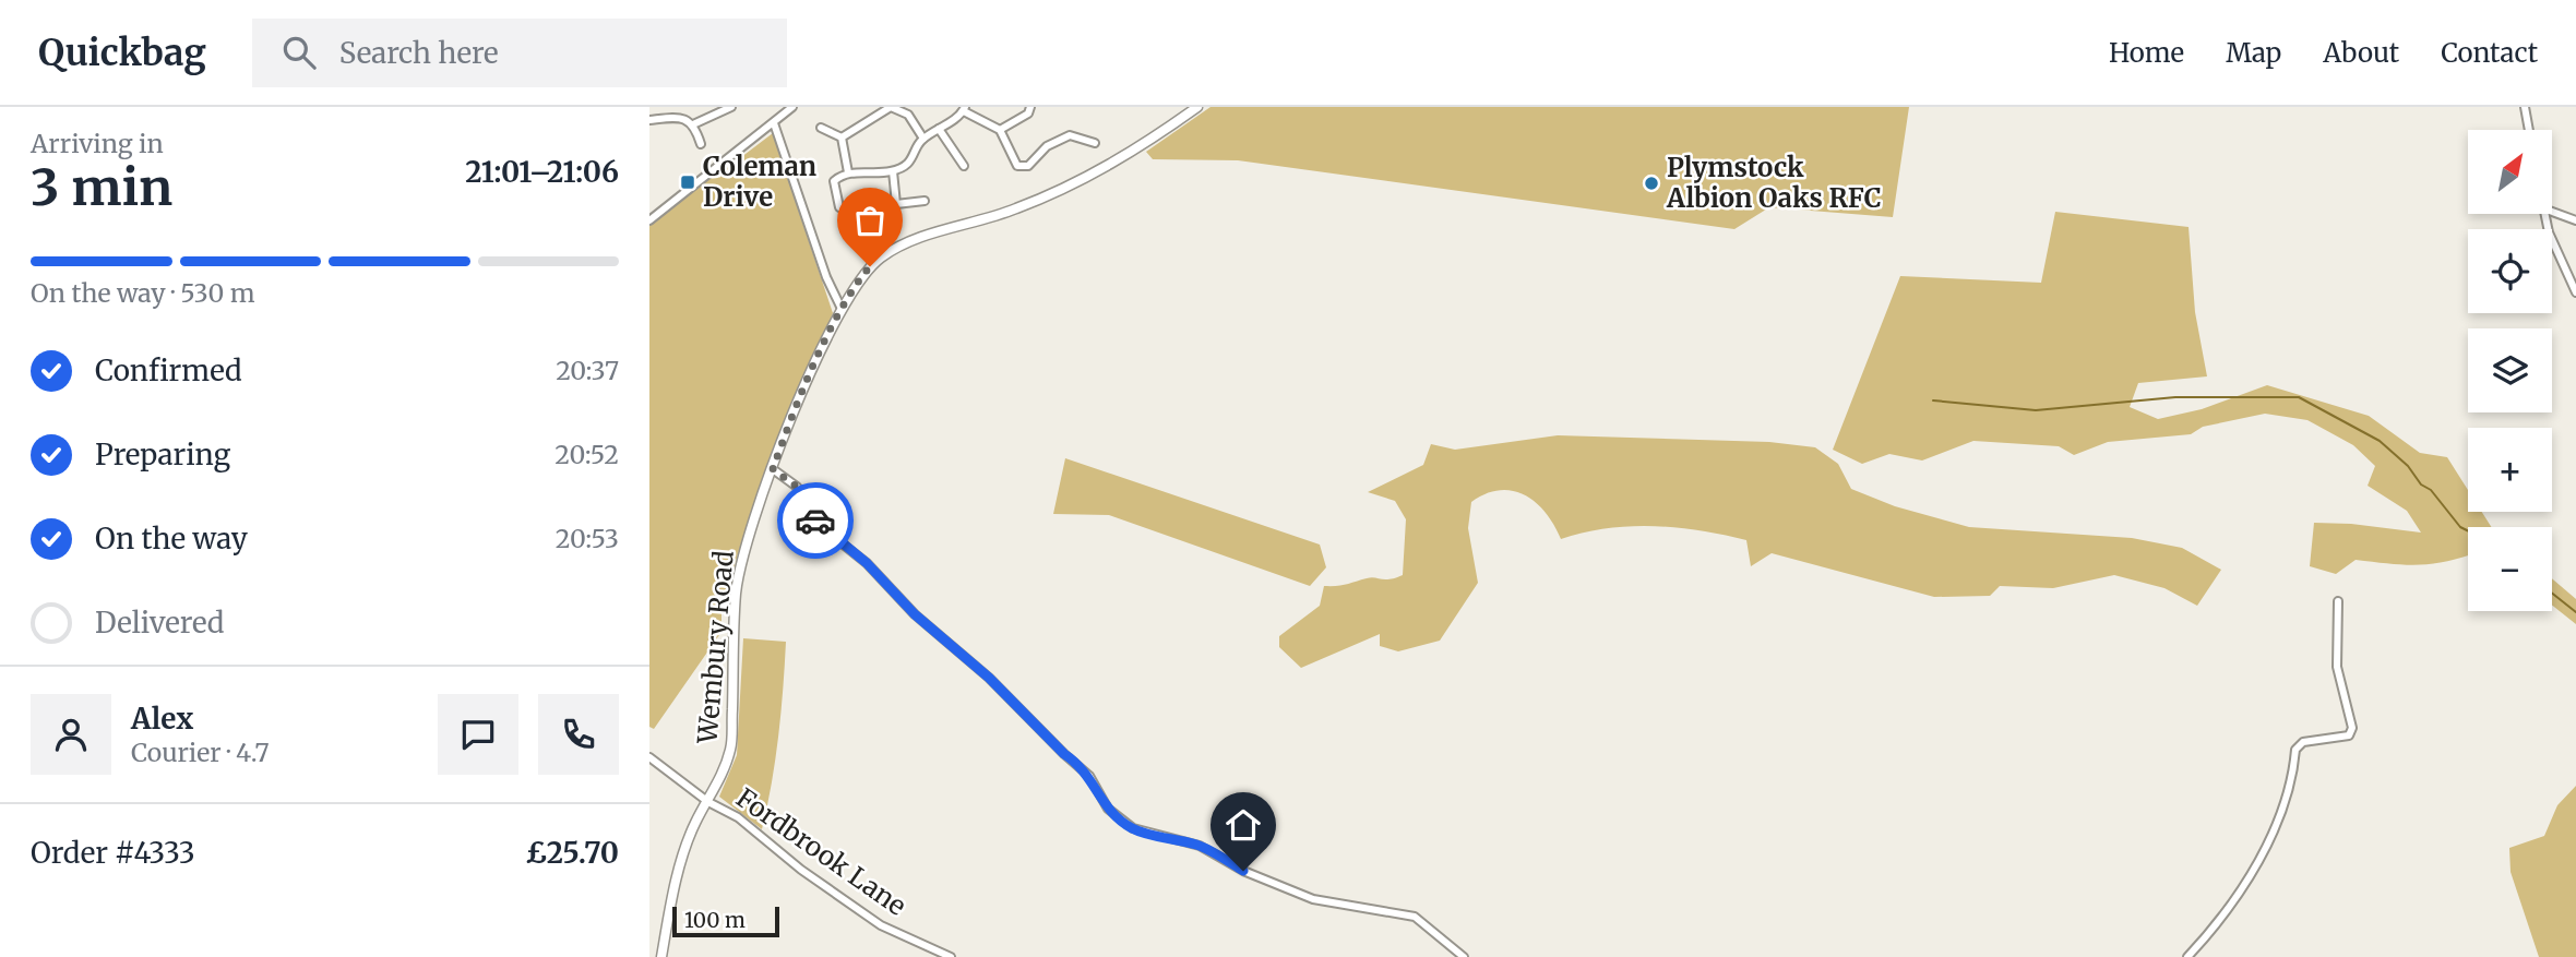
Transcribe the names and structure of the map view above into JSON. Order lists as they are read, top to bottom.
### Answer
{
  "streets": {
    "street": ["Wembury Road", "Fordbrook Lane"]
  },
  "crossings": [
    ["Wembury Road", "Fordbrook Lane"]
  ],
  "places": {
    "transit": ["Coleman Drive"],
    "other": ["Plymstock Albion Oaks RFC"]
  },
  "scale_bar": "100 m",
  "north": "top right",
  "page": {
    "header": "Quickbag",
    "search": "Search here",
    "nav": [
      "Home",
      "Map",
      "About",
      "Contact"
    ],
    "heading": ["3 min", "Arriving in", "21:01–21:06"],
    "panel": [
      "Alex",
      "Courier · 4.7",
      "Order #4333",
      "£25.70"
    ],
    "map_buttons": ["+", "−"],
    "bar": "On the way · 530 m",
    "list": [
      ["Confirmed", "20:37"],
      ["Preparing", "20:52"],
      ["On the way", "20:53"],
      "Delivered"
    ],
    "scale": "100 m"
  }
}
